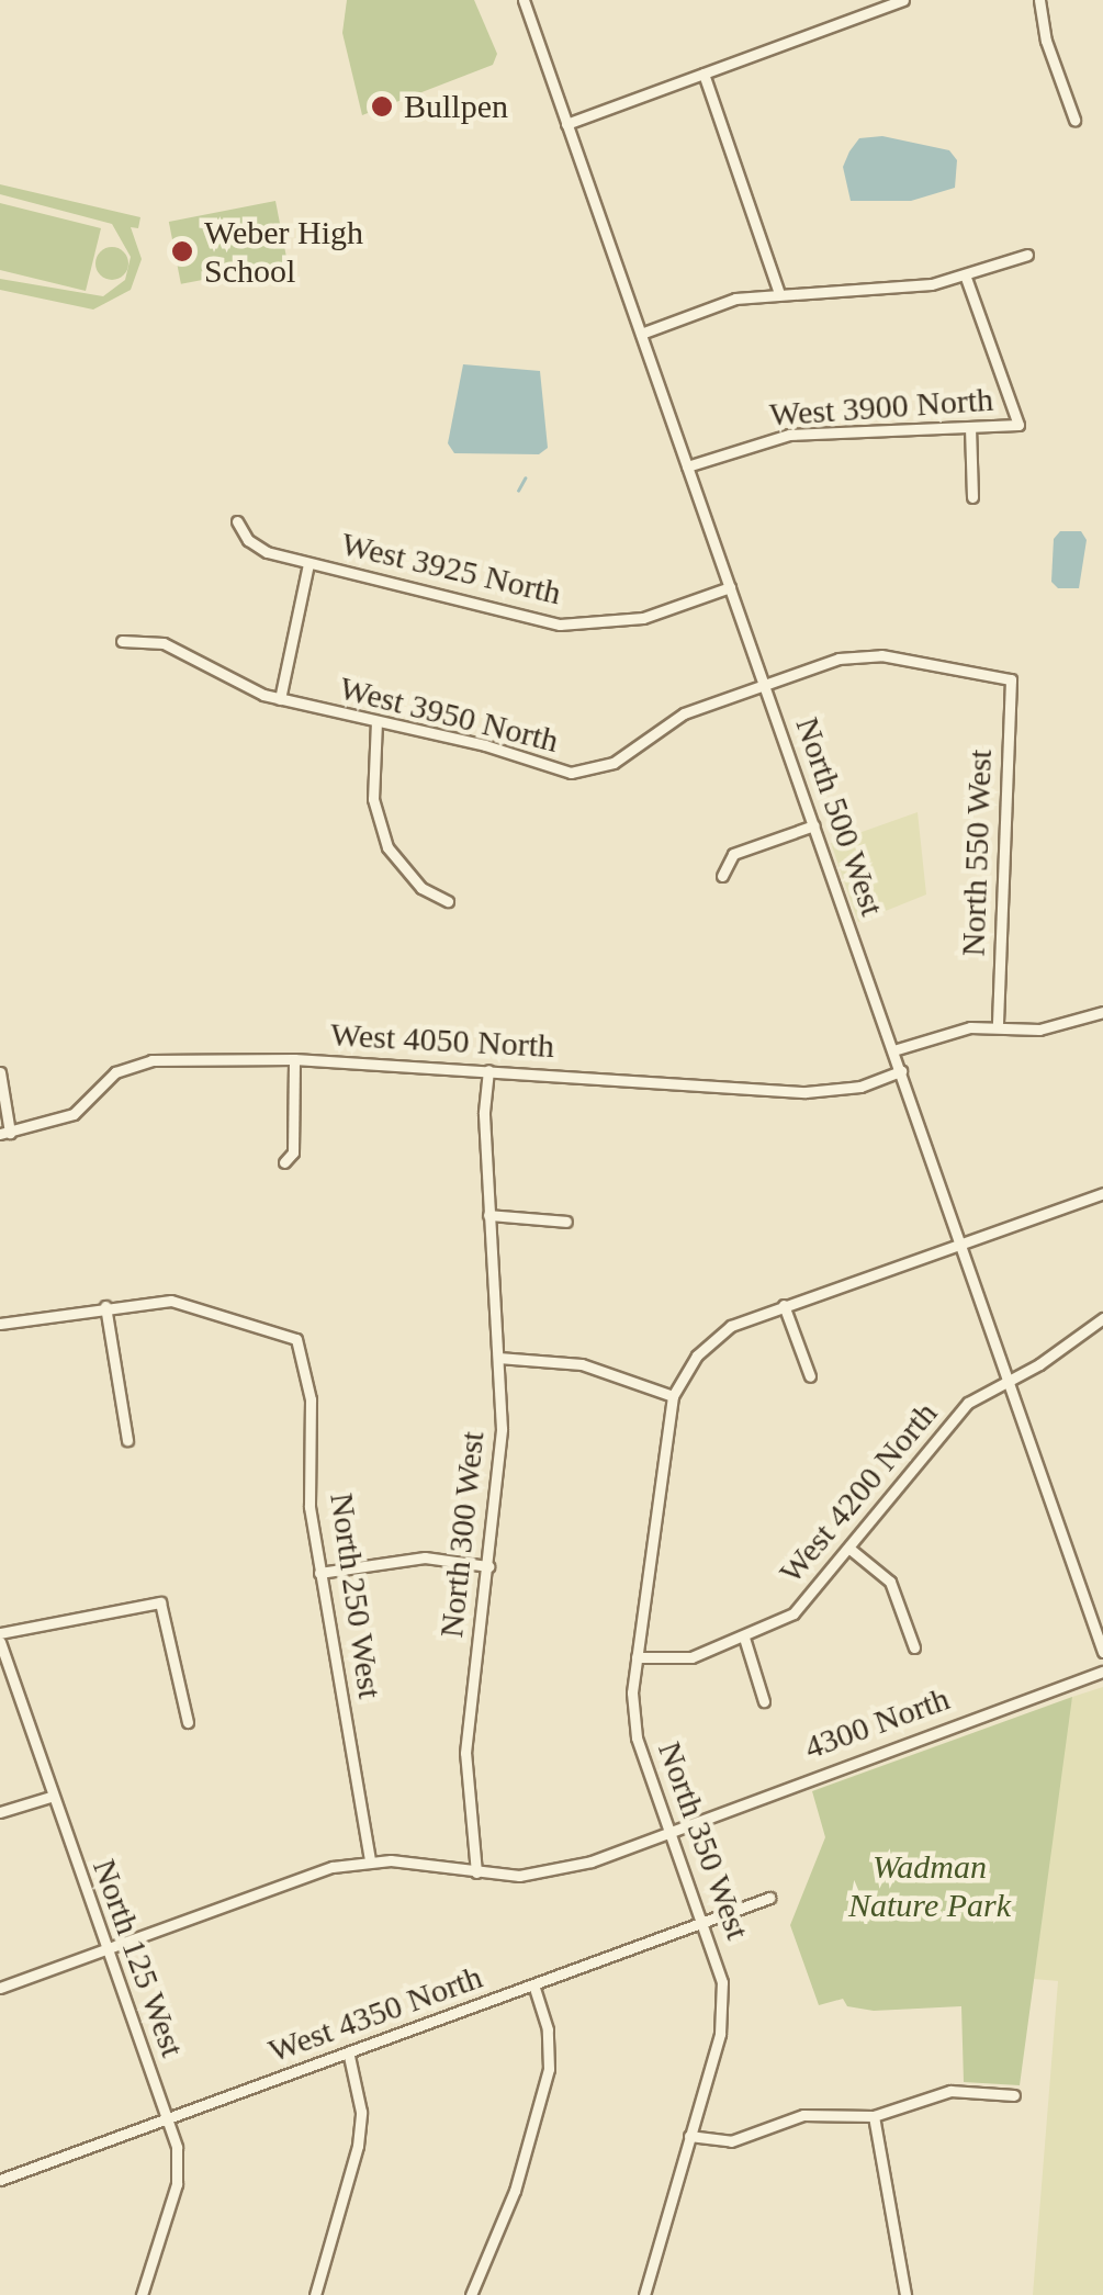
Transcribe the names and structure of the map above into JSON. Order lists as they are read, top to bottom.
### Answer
{
  "streets": {
    "street": [
      "West 3900 North",
      "West 3925 North",
      "West 3950 North",
      "North 500 West",
      "North 550 West",
      "West 4050 North",
      "West 4200 North",
      "North 300 West",
      "North 250 West",
      "4300 North",
      "North 350 West",
      "North 125 West",
      "West 4350 North"
    ]
  },
  "crossings": [
    ["West 3900 North", "North 500 West"],
    ["West 3925 North", "North 500 West"],
    ["West 3950 North", "North 500 West"],
    ["West 3950 North", "North 550 West"],
    ["North 500 West", "West 4050 North"],
    ["North 500 West", "West 4200 North"],
    ["West 4050 North", "North 300 West"],
    ["West 4200 North", "North 350 West"],
    ["North 300 West", "4300 North"],
    ["North 250 West", "4300 North"],
    ["4300 North", "North 350 West"],
    ["4300 North", "North 125 West"],
    ["North 350 West", "West 4350 North"],
    ["North 125 West", "West 4350 North"]
  ],
  "parks": ["Wadman Nature Park"],
  "places": ["Bullpen", "Weber High School"]
}
